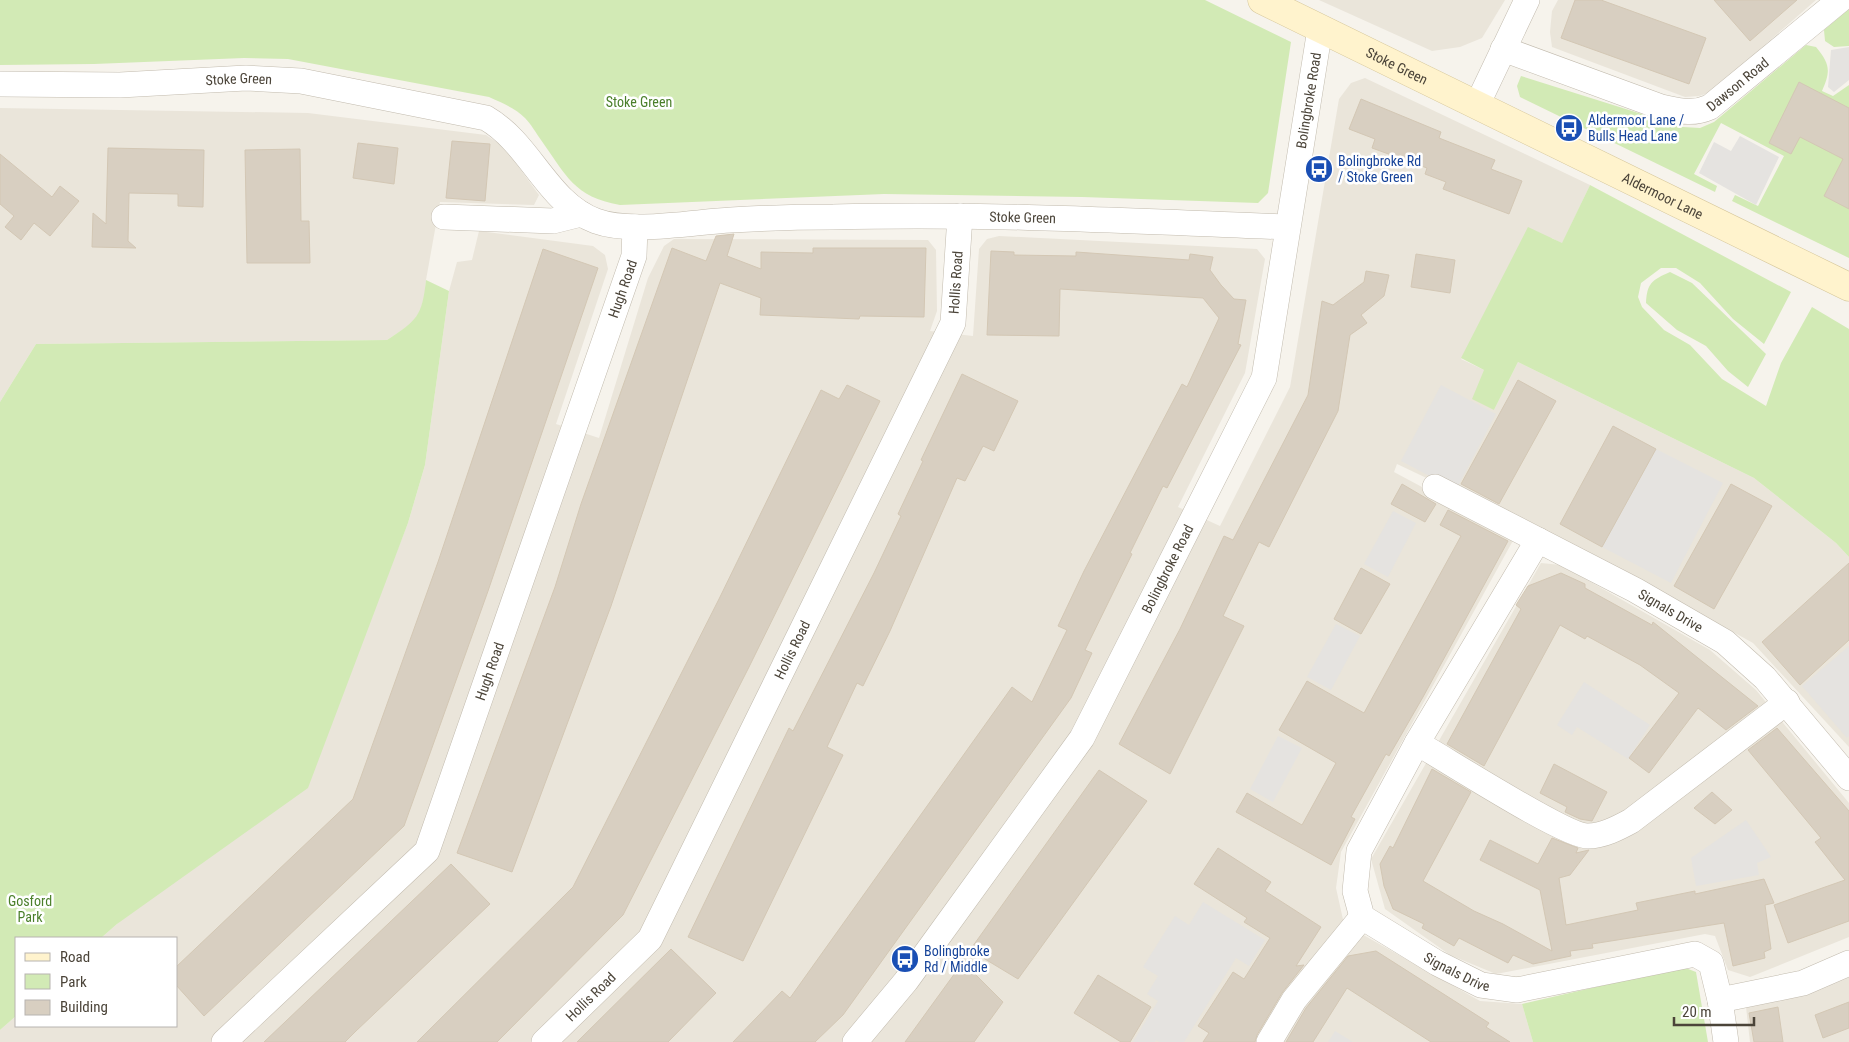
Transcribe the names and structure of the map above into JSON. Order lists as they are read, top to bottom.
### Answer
{
  "streets": {
    "street": [
      "Stoke Green",
      "Dawson Road",
      "Bolingbroke Road",
      "Aldermoor Lane",
      "Hollis Road",
      "Hugh Road",
      "Signals Drive"
    ]
  },
  "crossings": [
    ["Stoke Green", "Bolingbroke Road"],
    ["Stoke Green", "Aldermoor Lane"],
    ["Stoke Green", "Hollis Road"],
    ["Stoke Green", "Hugh Road"]
  ],
  "parks": ["Stoke Green", "Gosford Park"],
  "places": {
    "bus stop": ["Aldermoor Lane / Bulls Head Lane", "Bolingbroke Rd / Stoke Green", "Bolingbroke Rd / Middle"]
  },
  "legend": ["Road", "Park", "Building"],
  "scale_bar": "20 m"
}
